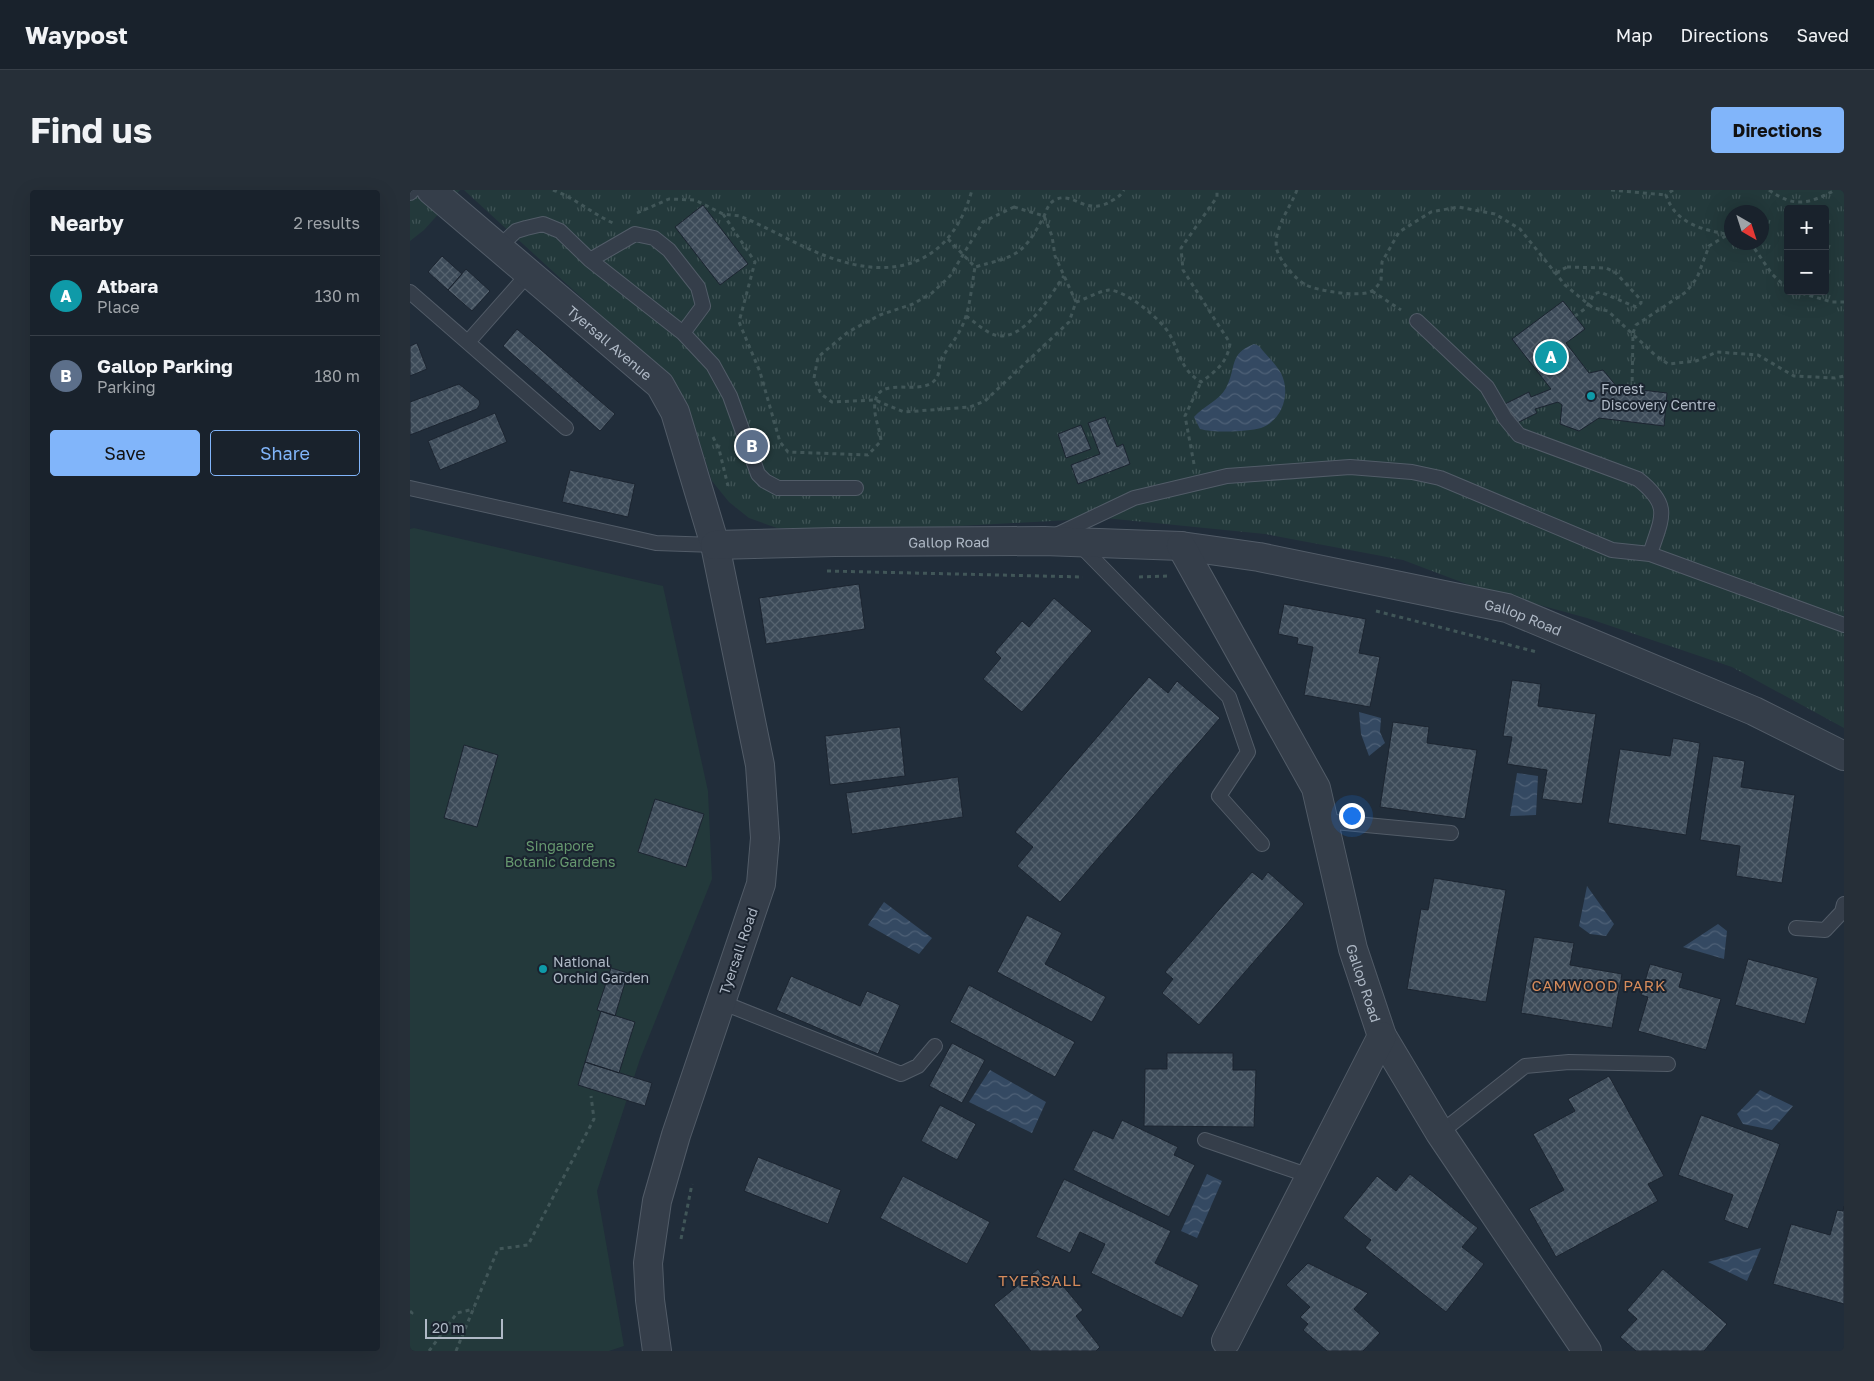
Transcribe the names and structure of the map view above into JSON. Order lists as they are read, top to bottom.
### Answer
{
  "streets": {
    "street": ["Tyersall Avenue", "Gallop Road", "Tyersall Road"]
  },
  "crossings": [
    ["Tyersall Avenue", "Gallop Road"],
    ["Tyersall Avenue", "Tyersall Road"],
    ["Gallop Road", "Tyersall Road"]
  ],
  "districts": ["CAMWOOD PARK", "TYERSALL"],
  "parks": ["Singapore Botanic Gardens"],
  "places": ["Forest Discovery Centre", "National Orchid Garden"],
  "scale_bar": "20 m",
  "north": "bottom right",
  "page": {
    "header": "Waypost",
    "nav": ["Map", "Directions", "Saved"],
    "buttons": [
      "Directions",
      ["Save", "Share"]
    ],
    "title": "Find us",
    "heading": ["Nearby", "2 results"],
    "map_buttons": ["+", "−"],
    "list": [
      {
        "mark": "A",
        "name": "Atbara",
        "note": "Place",
        "value": "130 m"
      },
      {
        "mark": "B",
        "name": "Gallop Parking",
        "note": "Parking",
        "value": "180 m"
      }
    ],
    "pins": ["A", "B"],
    "scale": "20 m"
  }
}
